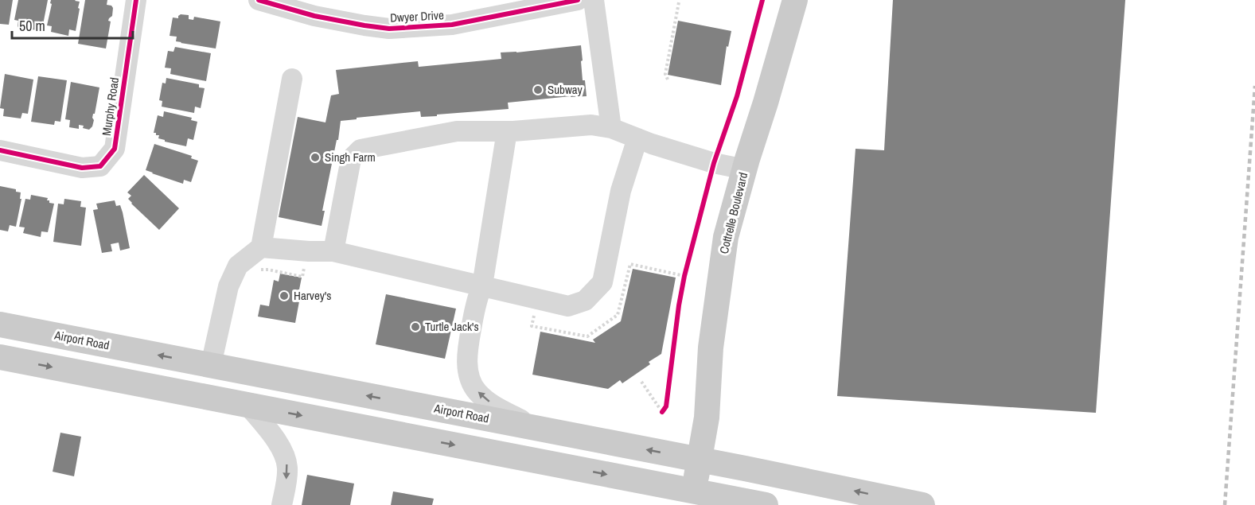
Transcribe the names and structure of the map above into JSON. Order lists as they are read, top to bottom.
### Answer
{
  "streets": {
    "main road": ["Cottrelle Boulevard", "Airport Road"],
    "street": ["Dwyer Drive", "Murphy Road"]
  },
  "crossings": [
    ["Cottrelle Boulevard", "Airport Road"]
  ],
  "places": [
    "Subway",
    "Singh Farm",
    "Harvey's",
    "Turtle Jack's"
  ],
  "scale_bar": "50 m"
}
